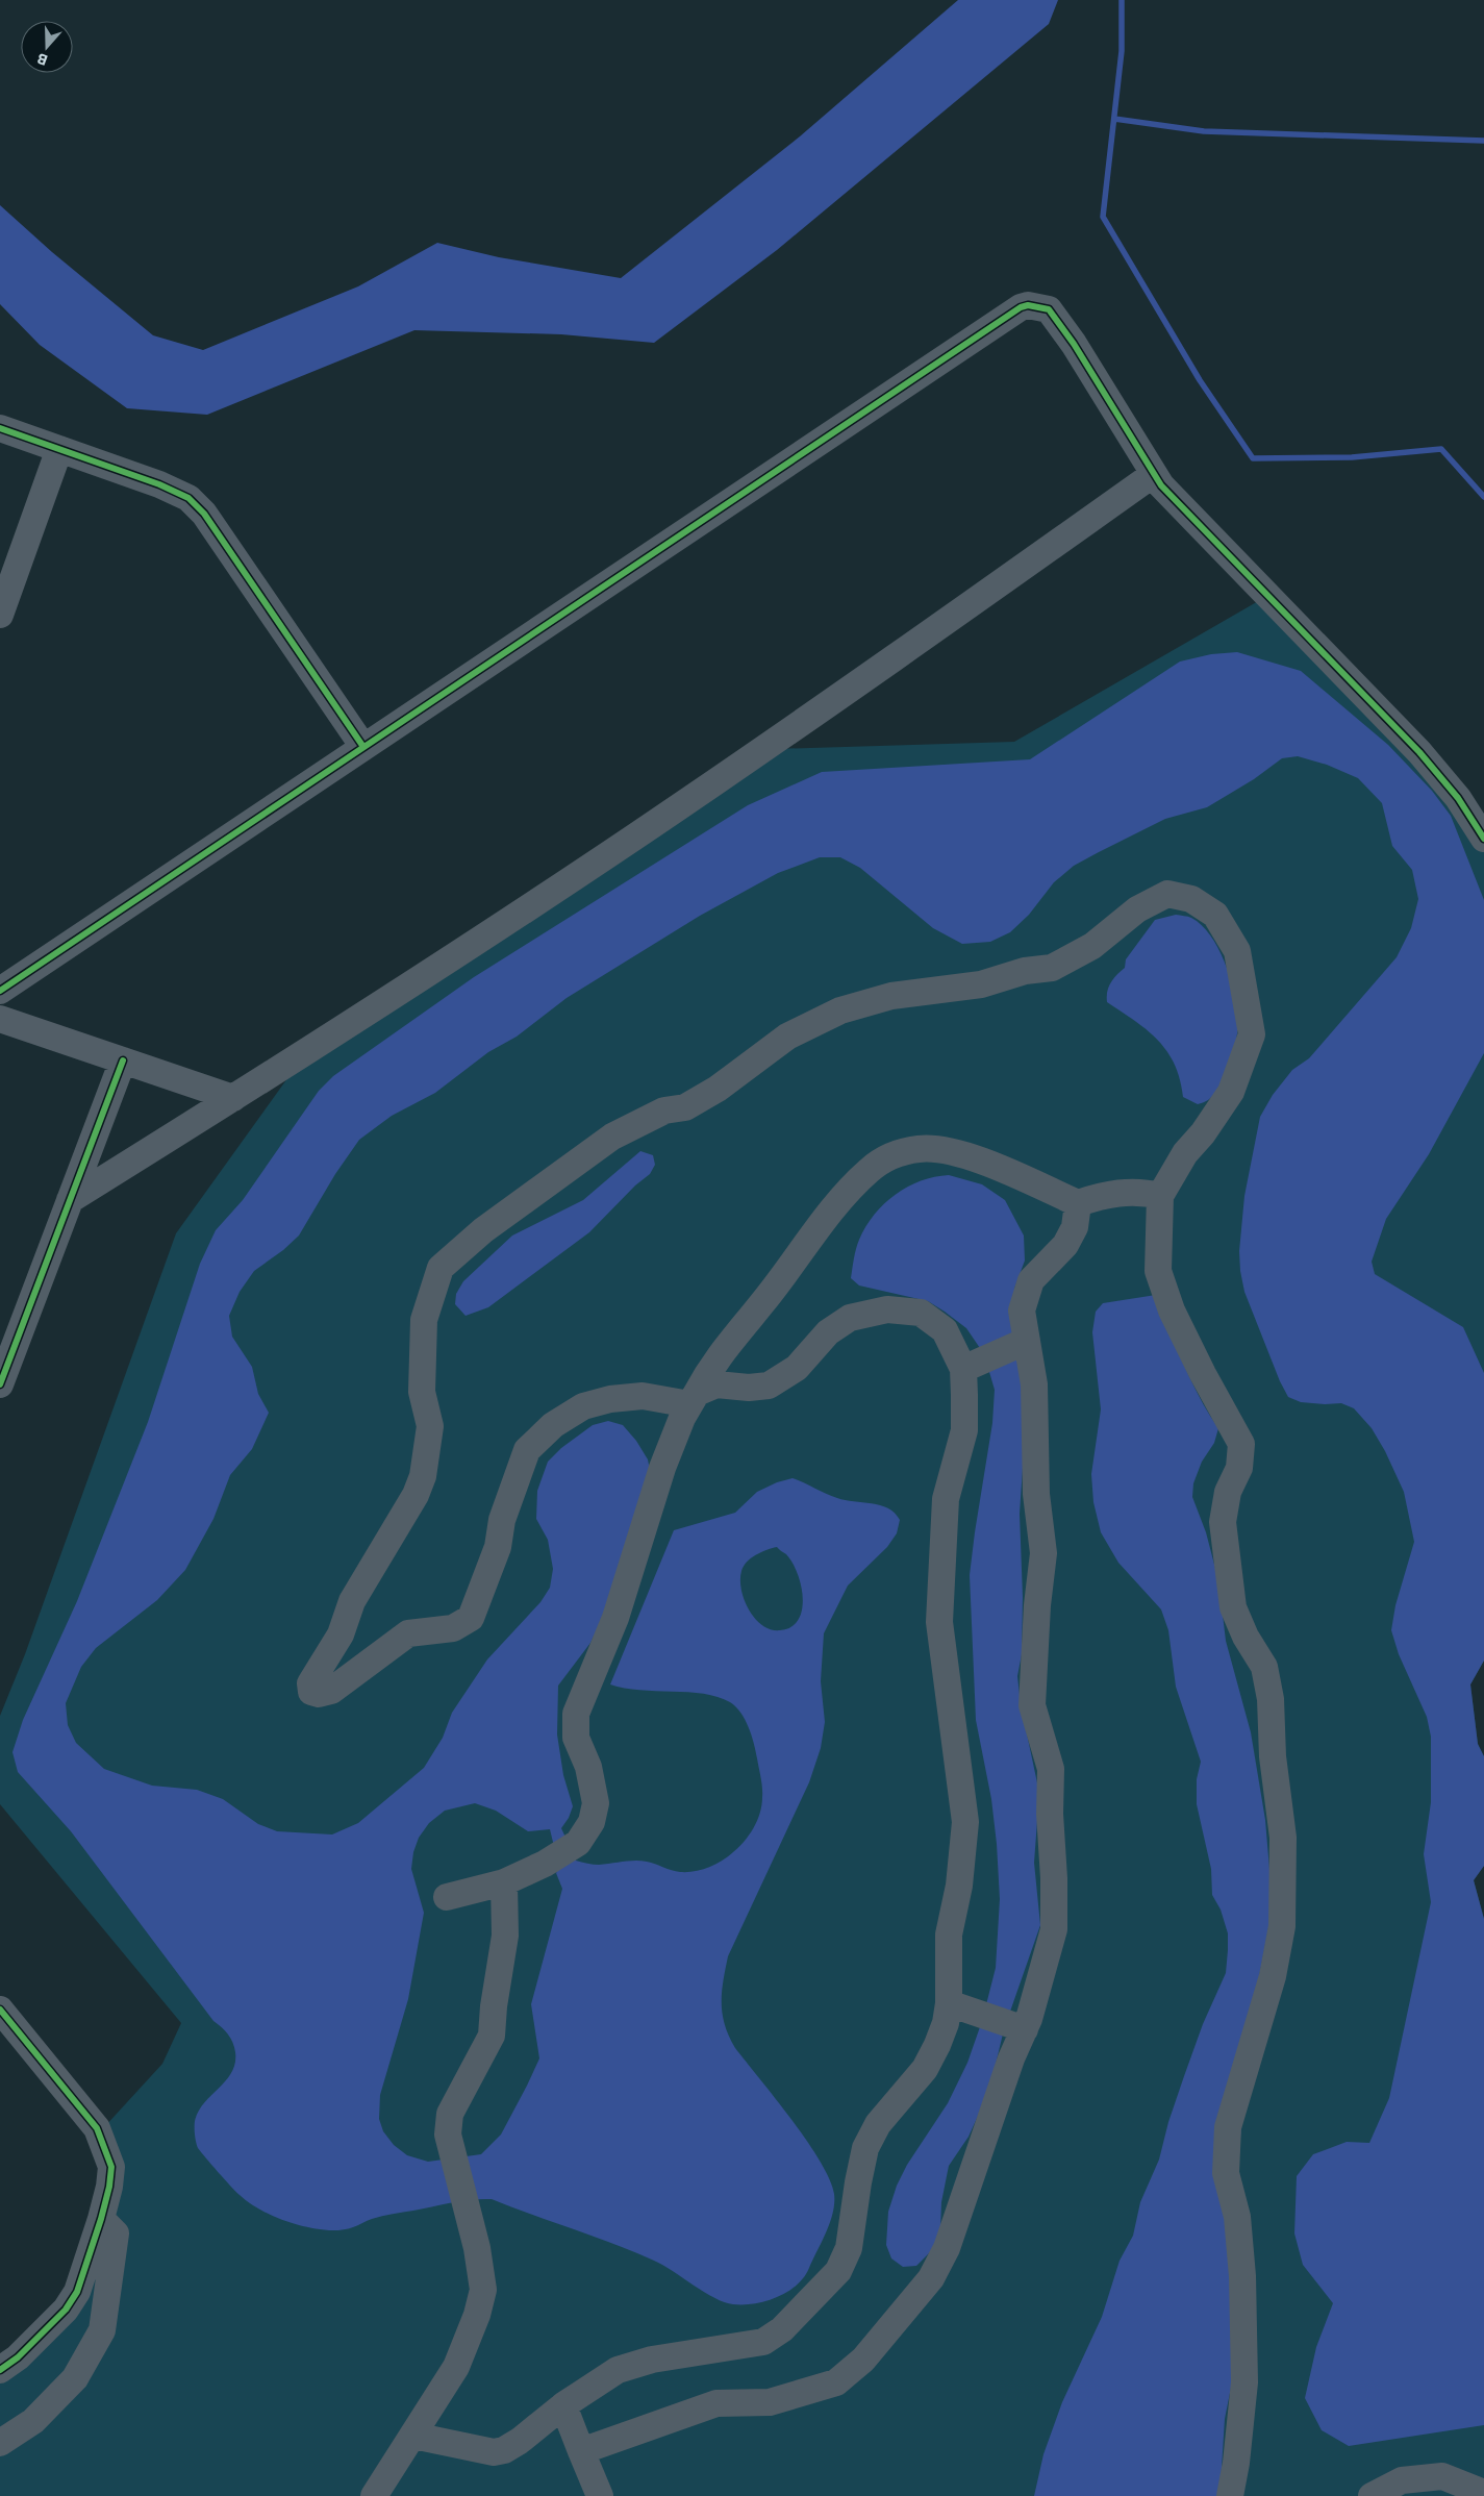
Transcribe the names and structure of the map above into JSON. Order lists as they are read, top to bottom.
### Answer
{
  "north": "bottom"
}
